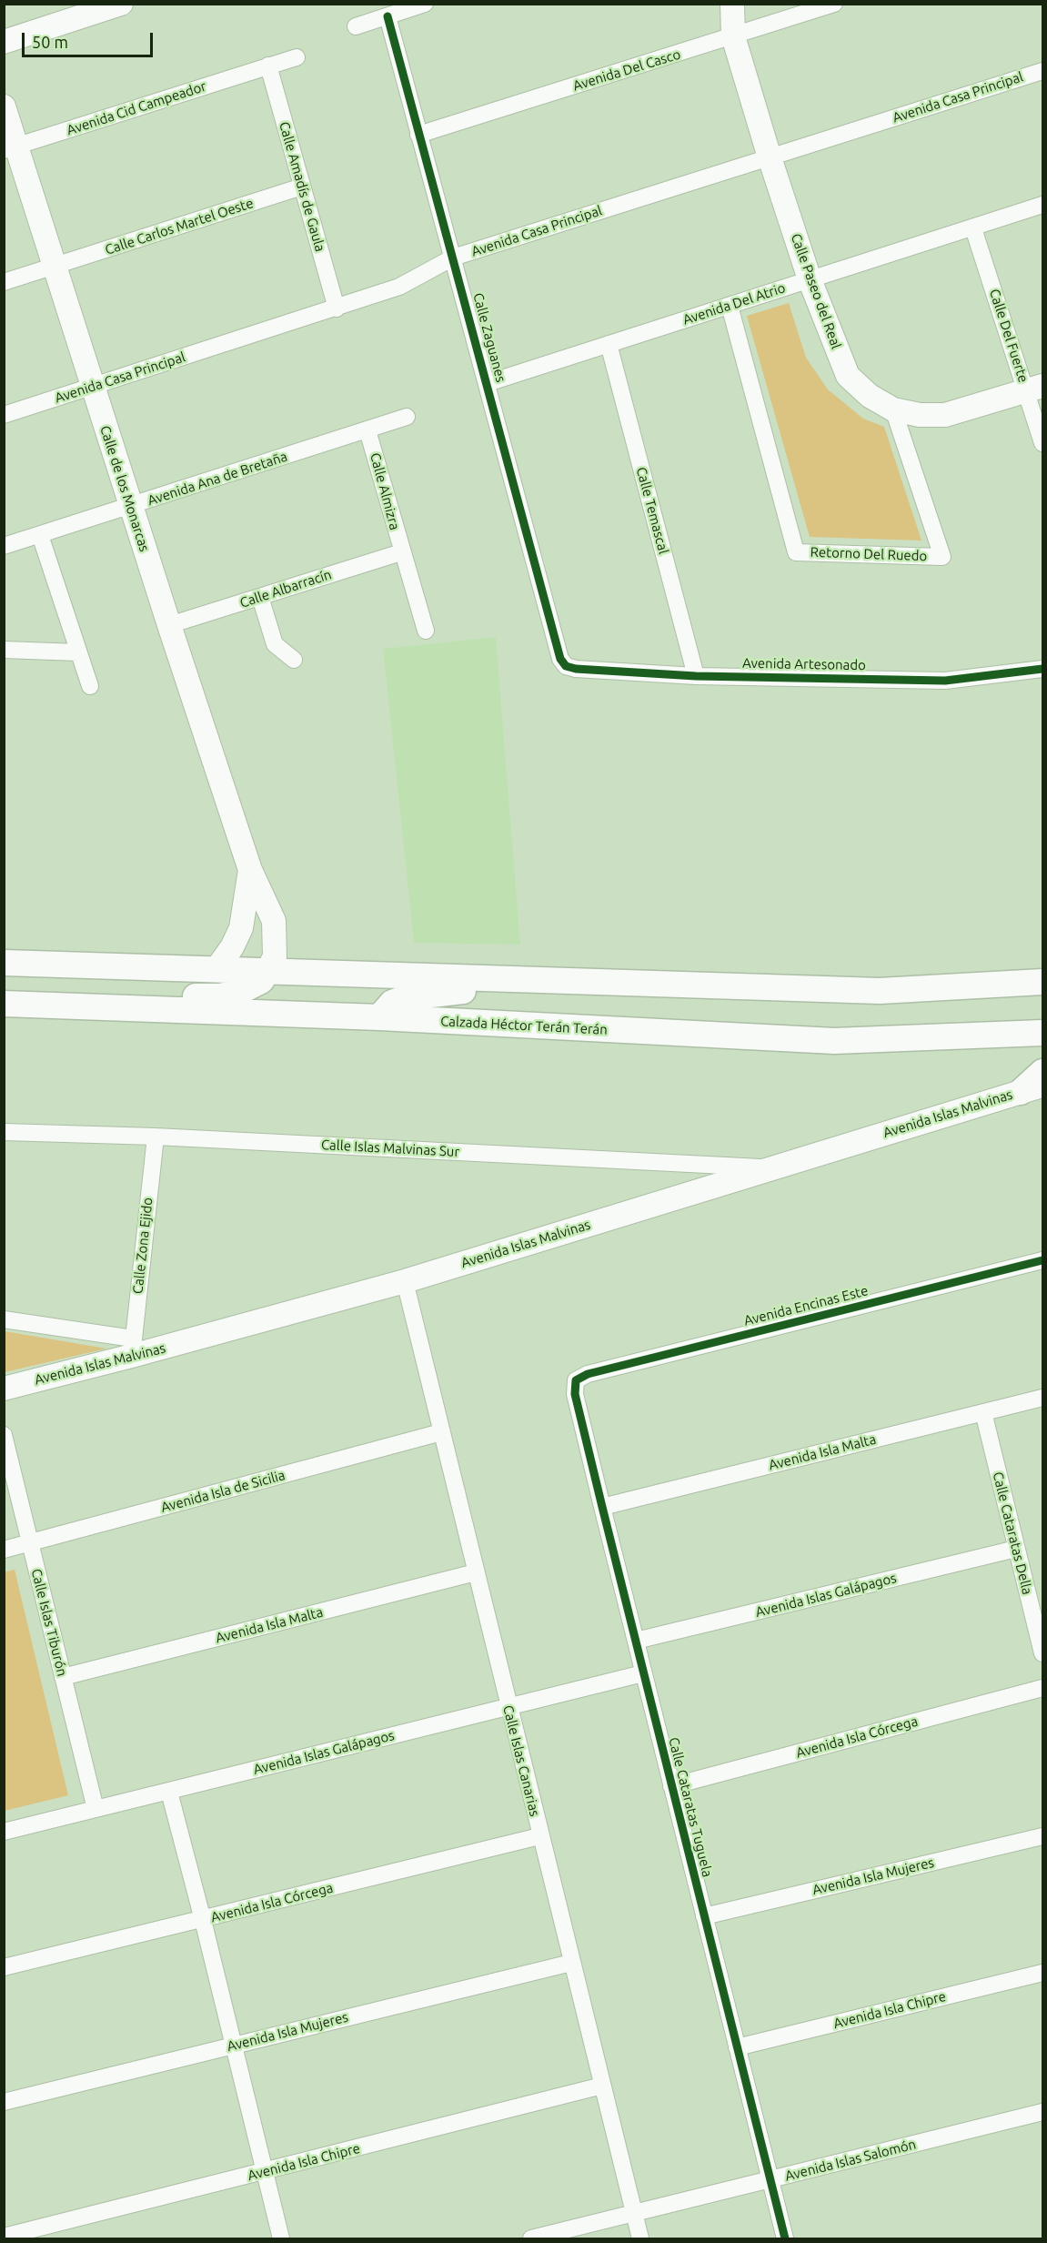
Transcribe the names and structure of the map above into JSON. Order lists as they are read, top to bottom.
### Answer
{
  "streets": {
    "main road": ["Calzada Héctor Terán Terán"],
    "street": [
      "Avenida Del Casco",
      "Avenida Casa Principal",
      "Avenida Cid Campeador",
      "Calle Amadís de Gaula",
      "Calle Carlos Martel Oeste",
      "Calle Paseo del Real",
      "Avenida Del Atrio",
      "Calle Del Fuerte",
      "Calle Zaguanes",
      "Avenida Ana de Bretaña",
      "Calle de los Monarcas",
      "Calle Almizra",
      "Calle Temascal",
      "Retorno Del Ruedo",
      "Calle Albarracín",
      "Avenida Artesonado",
      "Avenida Islas Malvinas",
      "Calle Islas Malvinas Sur",
      "Calle Zona Ejido",
      "Avenida Encinas Este",
      "Avenida Isla Malta",
      "Avenida Isla de Sicilia",
      "Calle Cataratas Della",
      "Avenida Islas Galápagos",
      "Calle Islas Tiburón",
      "Avenida Isla Córcega",
      "Calle Islas Canarias",
      "Calle Cataratas Tuguela",
      "Avenida Isla Mujeres",
      "Avenida Isla Chipre",
      "Avenida Islas Salomón"
    ]
  },
  "crossings": [
    ["Avenida Del Casco", "Calle Paseo del Real"],
    ["Avenida Del Casco", "Calle Zaguanes"],
    ["Avenida Casa Principal", "Calle Amadís de Gaula"],
    ["Avenida Casa Principal", "Calle Paseo del Real"],
    ["Avenida Casa Principal", "Calle Zaguanes"],
    ["Avenida Casa Principal", "Calle de los Monarcas"],
    ["Avenida Cid Campeador", "Calle Amadís de Gaula"],
    ["Avenida Cid Campeador", "Calle de los Monarcas"],
    ["Calle Amadís de Gaula", "Calle Carlos Martel Oeste"],
    ["Calle Carlos Martel Oeste", "Calle de los Monarcas"],
    ["Calle Paseo del Real", "Avenida Del Atrio"],
    ["Calle Paseo del Real", "Calle Del Fuerte"],
    ["Calle Paseo del Real", "Retorno Del Ruedo"],
    ["Avenida Del Atrio", "Calle Del Fuerte"],
    ["Avenida Del Atrio", "Calle Zaguanes"],
    ["Avenida Del Atrio", "Calle Temascal"],
    ["Avenida Del Atrio", "Retorno Del Ruedo"],
    ["Calle Zaguanes", "Avenida Artesonado"],
    ["Avenida Ana de Bretaña", "Calle de los Monarcas"],
    ["Avenida Ana de Bretaña", "Calle Almizra"],
    ["Calle de los Monarcas", "Calle Albarracín"],
    ["Calle Almizra", "Calle Albarracín"],
    ["Calle Temascal", "Avenida Artesonado"],
    ["Avenida Islas Malvinas", "Calle Islas Malvinas Sur"],
    ["Avenida Islas Malvinas", "Calle Zona Ejido"],
    ["Avenida Islas Malvinas", "Calle Islas Canarias"],
    ["Calle Islas Malvinas Sur", "Calle Zona Ejido"],
    ["Avenida Encinas Este", "Calle Cataratas Tuguela"],
    ["Avenida Isla Malta", "Calle Cataratas Della"],
    ["Avenida Isla Malta", "Calle Islas Tiburón"],
    ["Avenida Isla Malta", "Calle Islas Canarias"],
    ["Avenida Isla Malta", "Calle Cataratas Tuguela"],
    ["Avenida Isla de Sicilia", "Calle Islas Tiburón"],
    ["Avenida Isla de Sicilia", "Calle Islas Canarias"],
    ["Calle Cataratas Della", "Avenida Islas Galápagos"],
    ["Avenida Islas Galápagos", "Calle Islas Tiburón"],
    ["Avenida Islas Galápagos", "Calle Islas Canarias"],
    ["Avenida Islas Galápagos", "Calle Cataratas Tuguela"],
    ["Avenida Isla Córcega", "Calle Islas Canarias"],
    ["Avenida Isla Córcega", "Calle Cataratas Tuguela"],
    ["Calle Islas Canarias", "Avenida Isla Mujeres"],
    ["Calle Islas Canarias", "Avenida Isla Chipre"],
    ["Calle Islas Canarias", "Avenida Islas Salomón"],
    ["Calle Cataratas Tuguela", "Avenida Isla Mujeres"],
    ["Calle Cataratas Tuguela", "Avenida Isla Chipre"],
    ["Calle Cataratas Tuguela", "Avenida Islas Salomón"]
  ],
  "scale_bar": "50 m"
}
